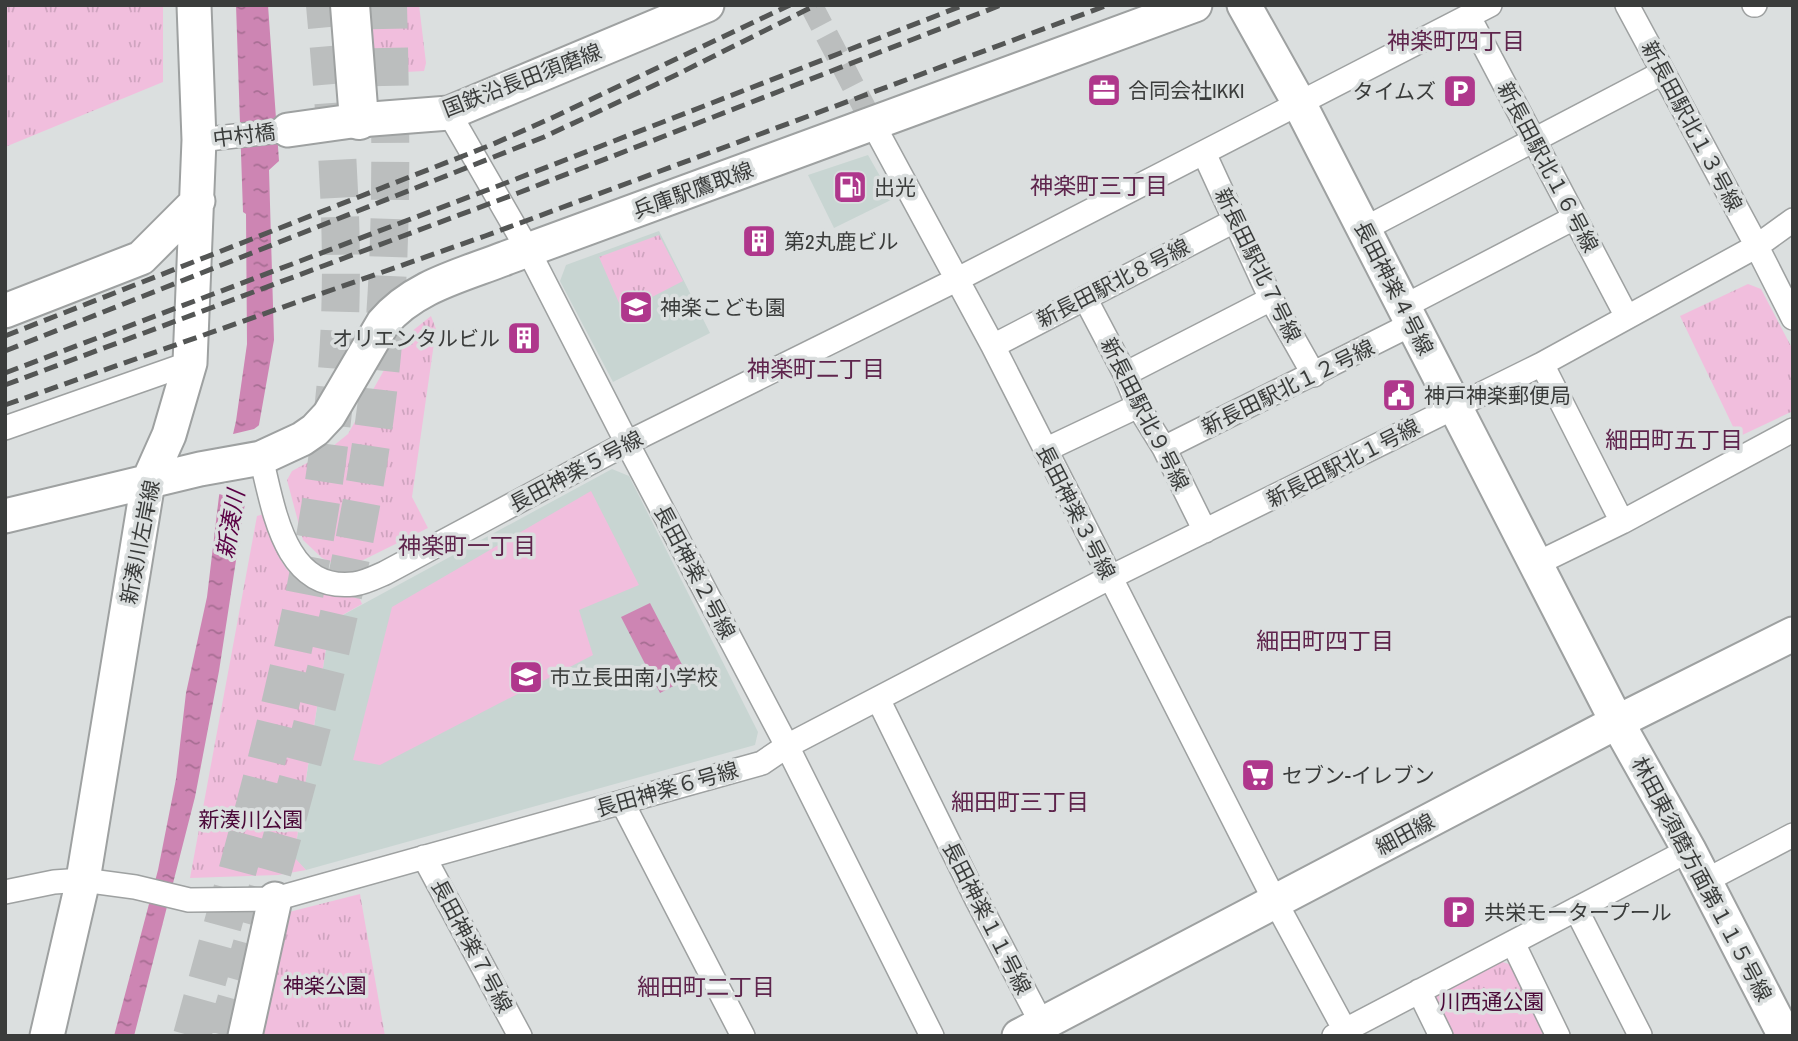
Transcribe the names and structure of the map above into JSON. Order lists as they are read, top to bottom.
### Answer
{
  "streets": {
    "street": [
      "国鉄沿長田須磨線",
      "新長田駅北１３号線",
      "中村橋",
      "新長田駅北１６号線",
      "兵庫駅鷹取線",
      "新長田駅北７号線",
      "新長田駅北８号線",
      "長田神楽４号線",
      "新長田駅北１２号線",
      "新長田駅北９号線",
      "新長田駅北１号線",
      "長田神楽５号線",
      "長田神楽３号線",
      "新湊川左岸線",
      "長田神楽２号線",
      "長田神楽６号線",
      "細田線",
      "林田東須磨方面第１１５号線",
      "長田神楽１１号線",
      "長田神楽７号線"
    ]
  },
  "crossings": [
    ["国鉄沿長田須磨線", "中村橋"],
    ["国鉄沿長田須磨線", "長田神楽２号線"],
    ["新長田駅北１３号線", "新長田駅北１号線"],
    ["中村橋", "新湊川左岸線"],
    ["新長田駅北１６号線", "新長田駅北１２号線"],
    ["新長田駅北１６号線", "新長田駅北１号線"],
    ["新長田駅北１６号線", "長田神楽５号線"],
    ["兵庫駅鷹取線", "長田神楽５号線"],
    ["兵庫駅鷹取線", "長田神楽３号線"],
    ["兵庫駅鷹取線", "新湊川左岸線"],
    ["兵庫駅鷹取線", "長田神楽２号線"],
    ["新長田駅北７号線", "新長田駅北８号線"],
    ["新長田駅北７号線", "新長田駅北１２号線"],
    ["新長田駅北７号線", "長田神楽５号線"],
    ["新長田駅北８号線", "新長田駅北９号線"],
    ["新長田駅北８号線", "長田神楽３号線"],
    ["長田神楽４号線", "新長田駅北１２号線"],
    ["長田神楽４号線", "新長田駅北１号線"],
    ["長田神楽４号線", "長田神楽５号線"],
    ["長田神楽４号線", "細田線"],
    ["長田神楽４号線", "林田東須磨方面第１１５号線"],
    ["新長田駅北１２号線", "新長田駅北９号線"],
    ["新長田駅北９号線", "新長田駅北１号線"],
    ["新長田駅北１号線", "長田神楽３号線"],
    ["新長田駅北１号線", "長田神楽６号線"],
    ["長田神楽５号線", "長田神楽３号線"],
    ["長田神楽５号線", "長田神楽２号線"],
    ["長田神楽３号線", "長田神楽６号線"],
    ["長田神楽３号線", "細田線"],
    ["新湊川左岸線", "長田神楽６号線"],
    ["長田神楽２号線", "長田神楽６号線"],
    ["長田神楽６号線", "長田神楽１１号線"],
    ["長田神楽６号線", "長田神楽７号線"],
    ["細田線", "林田東須磨方面第１１５号線"],
    ["細田線", "長田神楽１１号線"]
  ],
  "districts": [
    "神楽町四丁目",
    "神楽町三丁目",
    "神楽町二丁目",
    "細田町五丁目",
    "神楽町一丁目",
    "細田町四丁目",
    "細田町三丁目",
    "細田町二丁目"
  ],
  "water": ["新湊川"],
  "parks": ["新湊川公園", "神楽公園", "川西通公園"],
  "places": {
    "office": ["合同会社IKKI"],
    "parking": ["タイムズ", "共栄モータープール"],
    "fuel station": ["出光"],
    "building": ["第2丸鹿ビル", "オリエンタルビル"],
    "school or university": ["神楽こども園", "市立長田南小学校"],
    "public building": ["神戸神楽郵便局"],
    "supermarket": ["セブン-イレブン"]
  }
}
